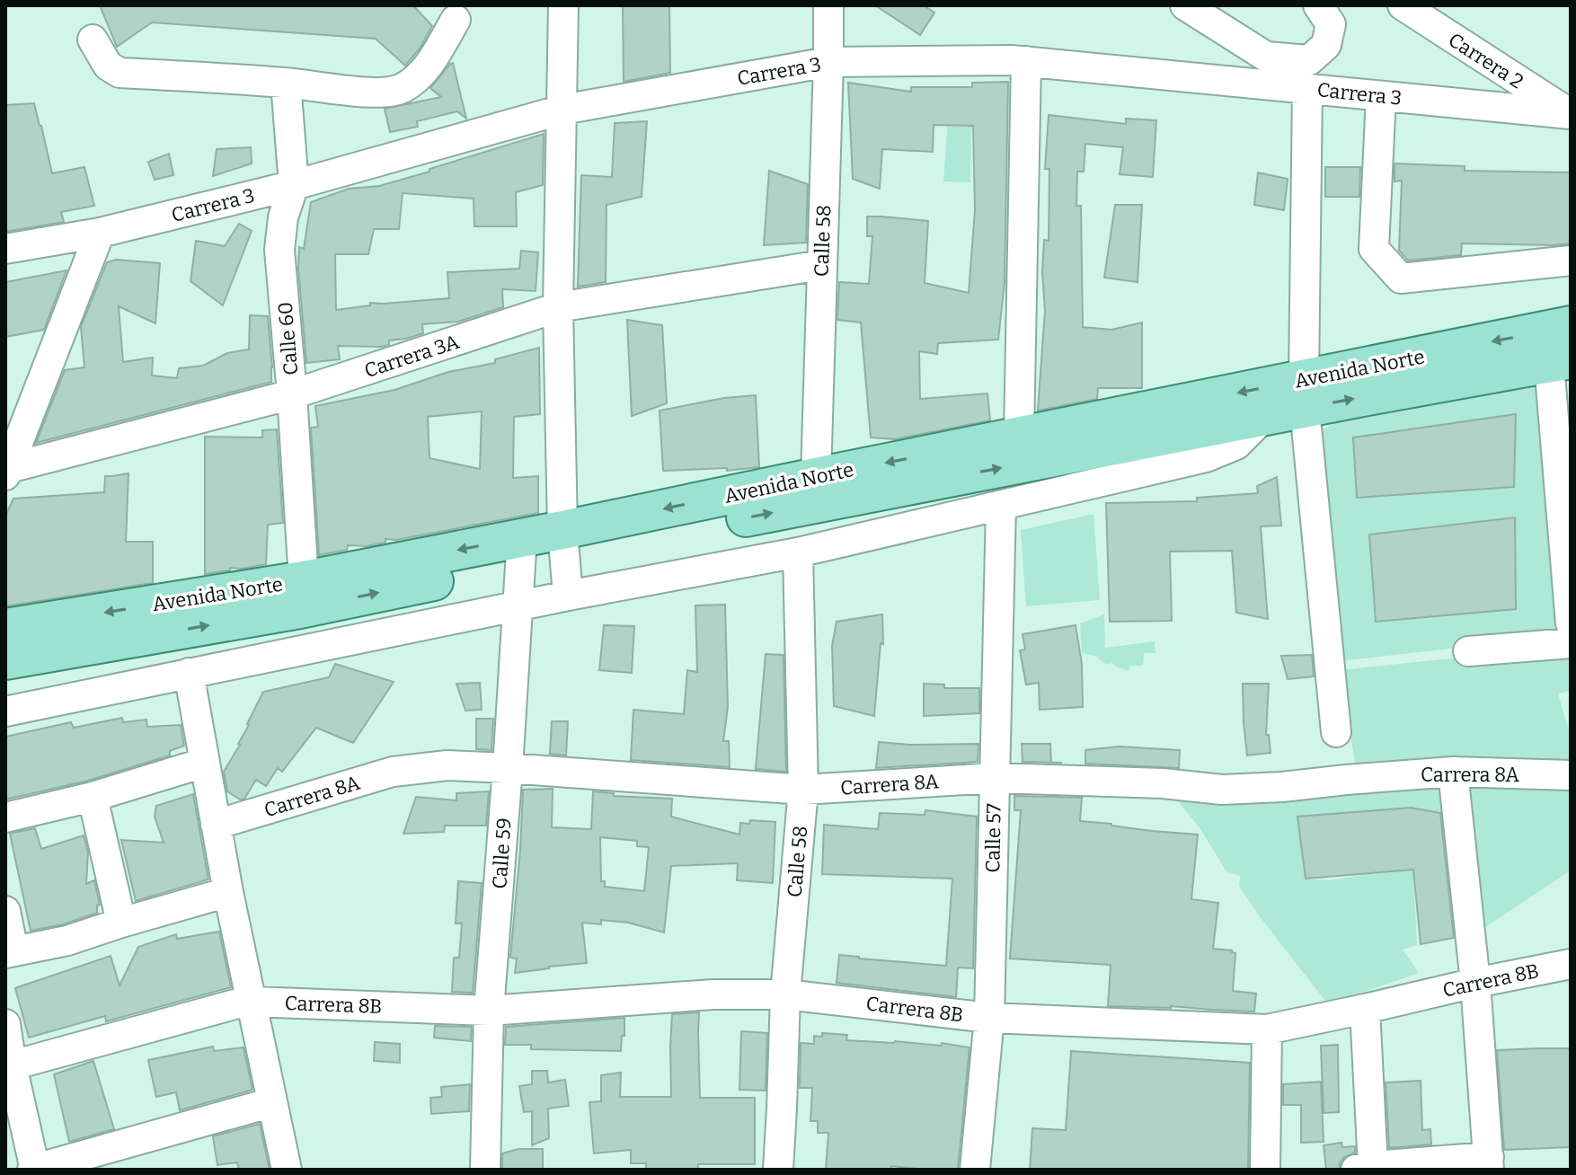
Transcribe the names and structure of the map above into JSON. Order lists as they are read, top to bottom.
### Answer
{
  "streets": {
    "main road": ["Avenida Norte"],
    "street": [
      "Carrera 2",
      "Carrera 3",
      "Calle 58",
      "Calle 60",
      "Carrera 3A",
      "Carrera 8A",
      "Calle 57",
      "Calle 59",
      "Carrera 8B"
    ]
  },
  "crossings": [
    ["Carrera 2", "Carrera 3"],
    ["Carrera 3", "Calle 58"],
    ["Carrera 3", "Calle 60"],
    ["Calle 58", "Carrera 3A"],
    ["Calle 58", "Avenida Norte"],
    ["Calle 58", "Carrera 8A"],
    ["Calle 58", "Carrera 8B"],
    ["Calle 60", "Carrera 3A"],
    ["Calle 60", "Avenida Norte"],
    ["Avenida Norte", "Calle 59"],
    ["Carrera 8A", "Calle 57"],
    ["Carrera 8A", "Calle 59"],
    ["Calle 57", "Carrera 8B"],
    ["Calle 59", "Carrera 8B"]
  ]
}
